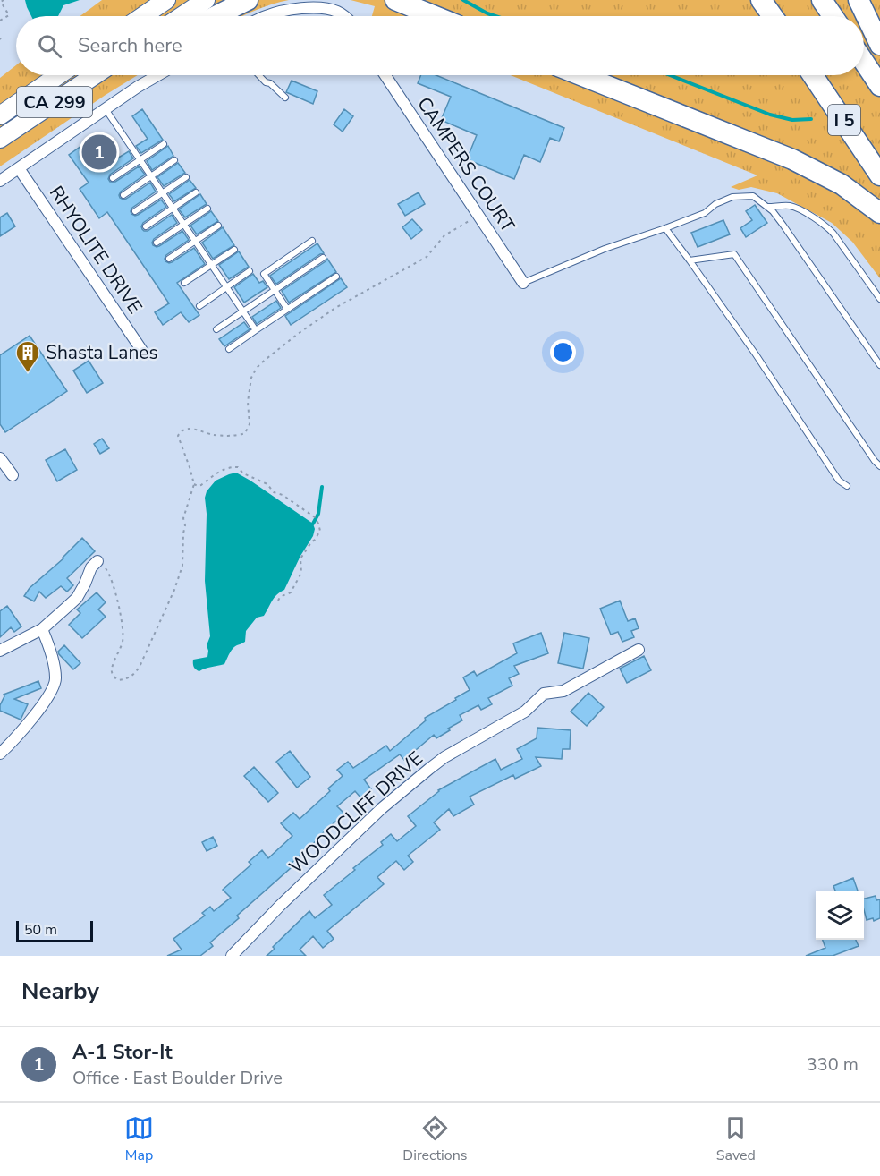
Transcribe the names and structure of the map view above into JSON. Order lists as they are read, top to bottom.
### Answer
{
  "streets": {
    "highway": ["I 5"],
    "main road": ["CA 299"],
    "street": ["CAMPERS COURT", "RHYOLITE DRIVE", "WOODCLIFF DRIVE"]
  },
  "places": {
    "building": ["Shasta Lanes"]
  },
  "scale_bar": "50 m",
  "page": {
    "search": "Search here",
    "pins": "1",
    "scale": "50 m",
    "heading": "Nearby",
    "list": [
      {
        "mark": "1",
        "name": "A-1 Stor-It",
        "note": "Office · East Boulder Drive",
        "value": "330 m"
      }
    ],
    "nav": ["Map", "Directions", "Saved"]
  }
}
